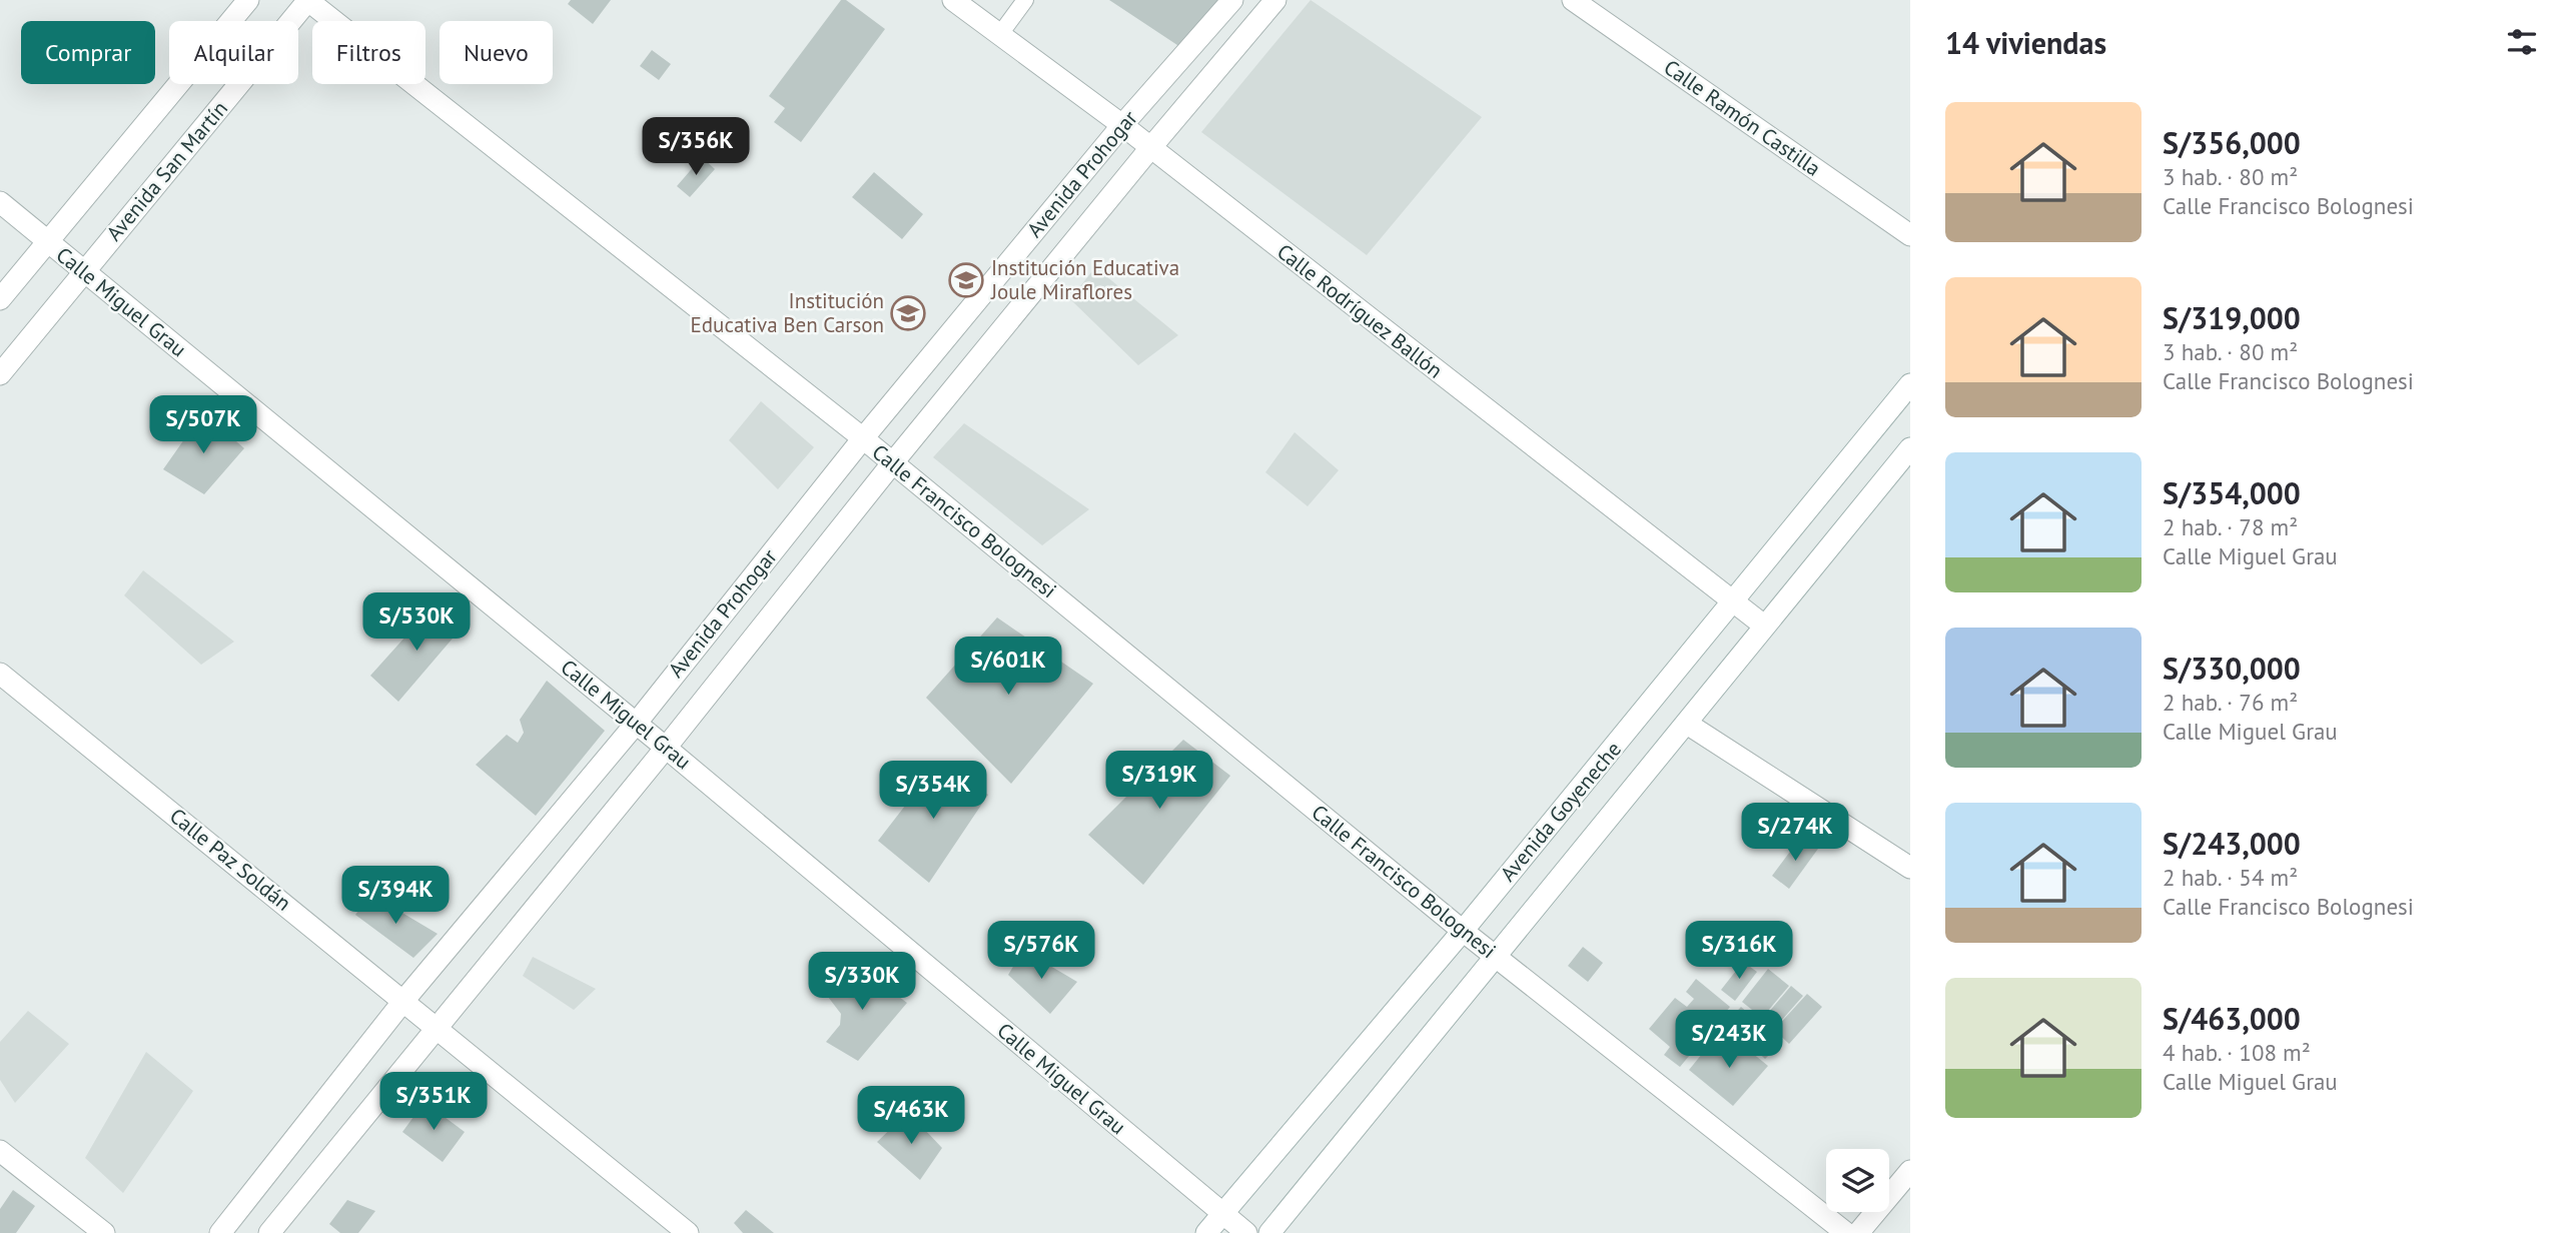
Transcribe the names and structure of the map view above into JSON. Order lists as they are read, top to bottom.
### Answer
{
  "streets": {
    "street": [
      "Calle Ramón Castilla",
      "Avenida San Martín",
      "Avenida Prohogar",
      "Calle Miguel Grau",
      "Calle Rodríguez Ballón",
      "Calle Francisco Bolognesi",
      "Avenida Goyeneche",
      "Calle Paz Soldán"
    ]
  },
  "crossings": [
    ["Avenida San Martín", "Calle Miguel Grau"],
    ["Avenida San Martín", "Calle Francisco Bolognesi"],
    ["Avenida Prohogar", "Calle Miguel Grau"],
    ["Avenida Prohogar", "Calle Rodríguez Ballón"],
    ["Avenida Prohogar", "Calle Francisco Bolognesi"],
    ["Avenida Prohogar", "Calle Paz Soldán"],
    ["Calle Miguel Grau", "Avenida Goyeneche"],
    ["Calle Rodríguez Ballón", "Avenida Goyeneche"],
    ["Calle Francisco Bolognesi", "Avenida Goyeneche"]
  ],
  "places": {
    "school or university": ["Institución Educativa Joule Miraflores", "Institución Educativa Ben Carson"]
  },
  "page": {
    "heading": "14 viviendas",
    "chip": [
      "Comprar",
      "Alquilar",
      "Filtros",
      "Nuevo"
    ],
    "list": [
      {
        "name": "S/356,000",
        "note": "3 hab. · 80 m² · Calle Francisco Bolognesi"
      },
      {
        "name": "S/319,000",
        "note": "3 hab. · 80 m² · Calle Francisco Bolognesi"
      },
      {
        "name": "S/354,000",
        "note": "2 hab. · 78 m² · Calle Miguel Grau"
      },
      {
        "name": "S/330,000",
        "note": "2 hab. · 76 m² · Calle Miguel Grau"
      },
      {
        "name": "S/243,000",
        "note": "2 hab. · 54 m² · Calle Francisco Bolognesi"
      },
      {
        "name": "S/463,000",
        "note": "4 hab. · 108 m² · Calle Miguel Grau"
      }
    ],
    "price": [
      "S/356K",
      "S/507K",
      "S/530K",
      "S/601K",
      "S/319K",
      "S/354K",
      "S/274K",
      "S/394K",
      "S/576K",
      "S/316K",
      "S/330K",
      "S/243K",
      "S/351K",
      "S/463K"
    ]
  }
}
